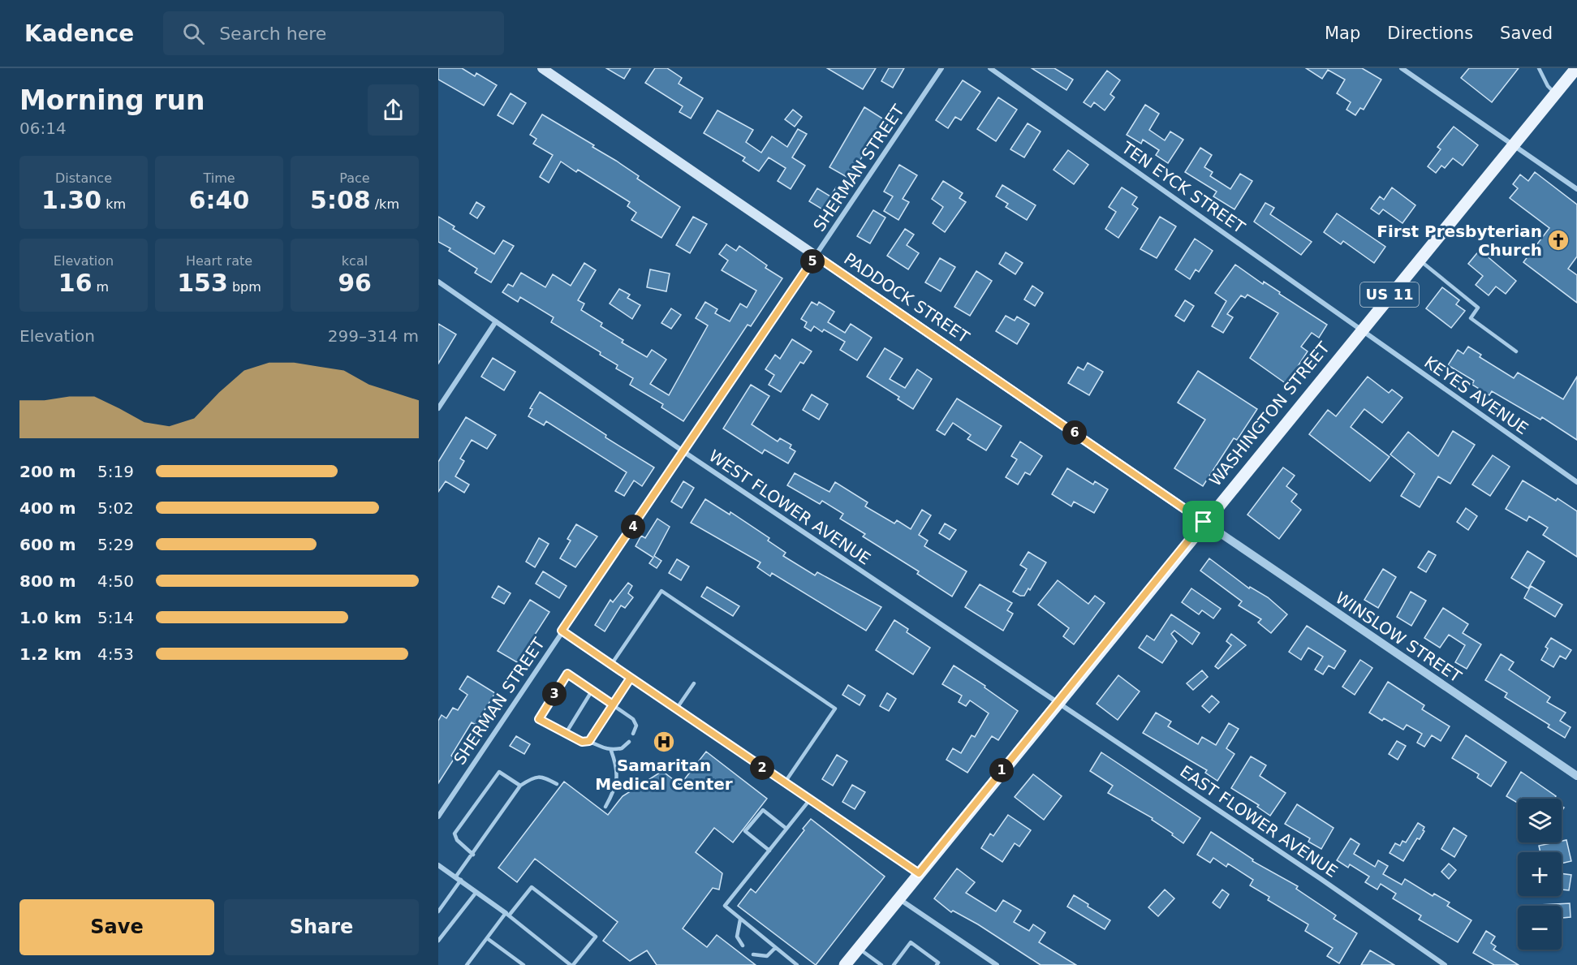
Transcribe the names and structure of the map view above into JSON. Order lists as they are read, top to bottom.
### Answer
{
  "streets": {
    "main road": ["US 11", "PADDOCK STREET", "WASHINGTON STREET"],
    "street": [
      "SHERMAN STREET",
      "TEN EYCK STREET",
      "KEYES AVENUE",
      "WEST FLOWER AVENUE",
      "WINSLOW STREET",
      "EAST FLOWER AVENUE"
    ]
  },
  "crossings": [
    ["SHERMAN STREET", "PADDOCK STREET"],
    ["SHERMAN STREET", "WEST FLOWER AVENUE"],
    ["TEN EYCK STREET", "KEYES AVENUE"],
    ["TEN EYCK STREET", "WASHINGTON STREET"],
    ["PADDOCK STREET", "WASHINGTON STREET"],
    ["PADDOCK STREET", "WINSLOW STREET"],
    ["KEYES AVENUE", "WASHINGTON STREET"],
    ["WASHINGTON STREET", "WEST FLOWER AVENUE"],
    ["WASHINGTON STREET", "WINSLOW STREET"],
    ["WASHINGTON STREET", "EAST FLOWER AVENUE"],
    ["WEST FLOWER AVENUE", "EAST FLOWER AVENUE"]
  ],
  "places": {
    "church": ["First Presbyterian Church"],
    "hospital": ["Samaritan Medical Center"]
  },
  "page": {
    "header": "Kadence",
    "search": "Search here",
    "nav": ["Map", "Directions", "Saved"],
    "heading": ["Morning run", "06:14"],
    "stats": [
      ["Distance", "1.30 km"],
      ["Time", "6:40"],
      ["Pace", "5:08 /km"],
      ["Elevation", "16 m"],
      ["Heart rate", "153 bpm"],
      ["kcal", "96"]
    ],
    "pins": [
      "5",
      "6",
      "4",
      "3",
      "2",
      "1"
    ],
    "chart": ["Elevation", "299–314 m"],
    "list": [
      {
        "name": "200 m",
        "note": "5:19"
      },
      {
        "name": "400 m",
        "note": "5:02"
      },
      {
        "name": "600 m",
        "note": "5:29"
      },
      {
        "name": "800 m",
        "note": "4:50"
      },
      {
        "name": "1.0 km",
        "note": "5:14"
      },
      {
        "name": "1.2 km",
        "note": "4:53"
      }
    ],
    "map_buttons": ["+", "−"],
    "buttons": ["Save", "Share"]
  }
}
